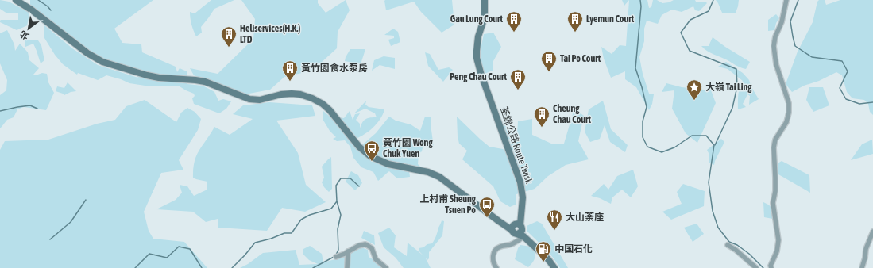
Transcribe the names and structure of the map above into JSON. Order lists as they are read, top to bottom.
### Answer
{
  "streets": {
    "main road": ["荃錦公路 Route Twisk"]
  },
  "places": {
    "building": [
      "Gau Lung Court",
      "Lyemun Court",
      "Heliservices(H.K.) LTD",
      "Tai Po Court",
      "黃竹園食水泵房",
      "Peng Chau Court",
      "Cheung Chau Court"
    ],
    "place": ["大嶺 Tai Ling"],
    "bus stop": ["黃竹園 Wong Chuk Yuen", "上村甫 Sheung Tsuen Po"],
    "restaurant": ["大山荼座"],
    "fuel station": ["中国石化"]
  },
  "north": "bottom left"
}
